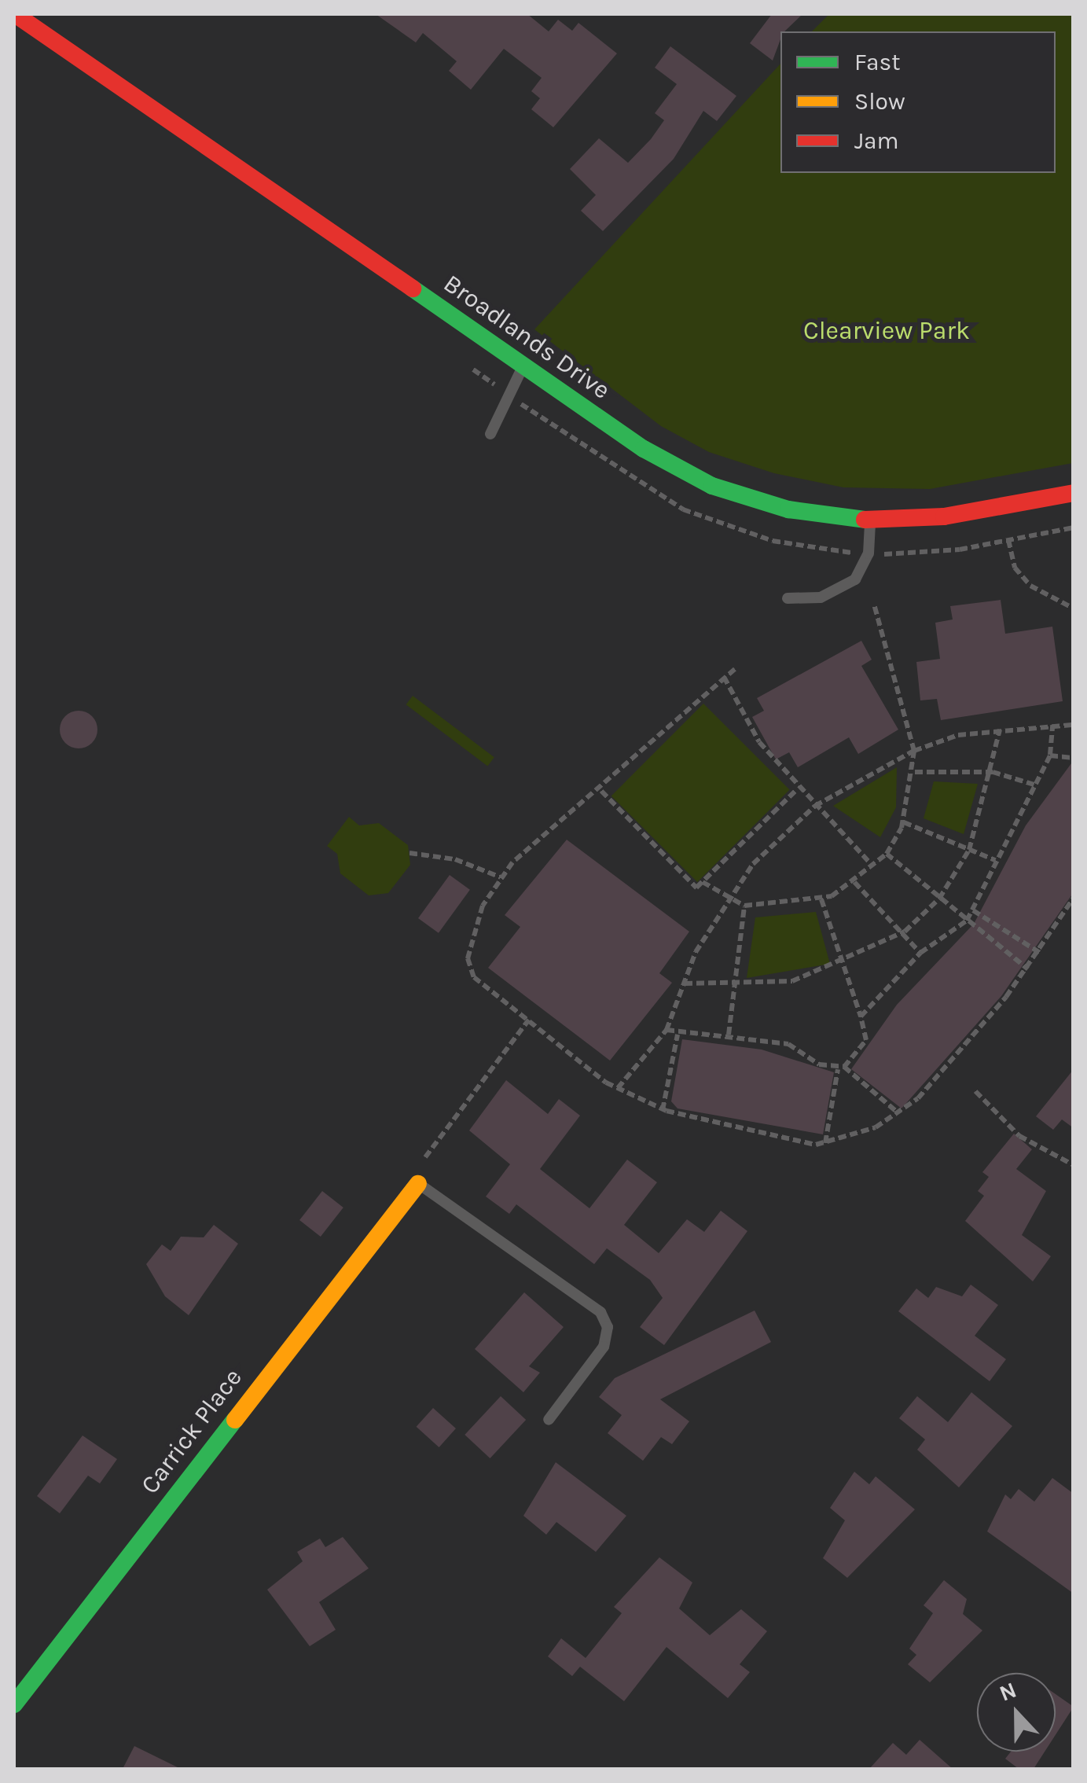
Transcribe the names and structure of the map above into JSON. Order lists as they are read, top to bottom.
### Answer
{
  "streets": {
    "street": ["Broadlands Drive", "Carrick Place"]
  },
  "parks": ["Clearview Park"],
  "legend": ["Fast", "Slow", "Jam"],
  "north": "top"
}
